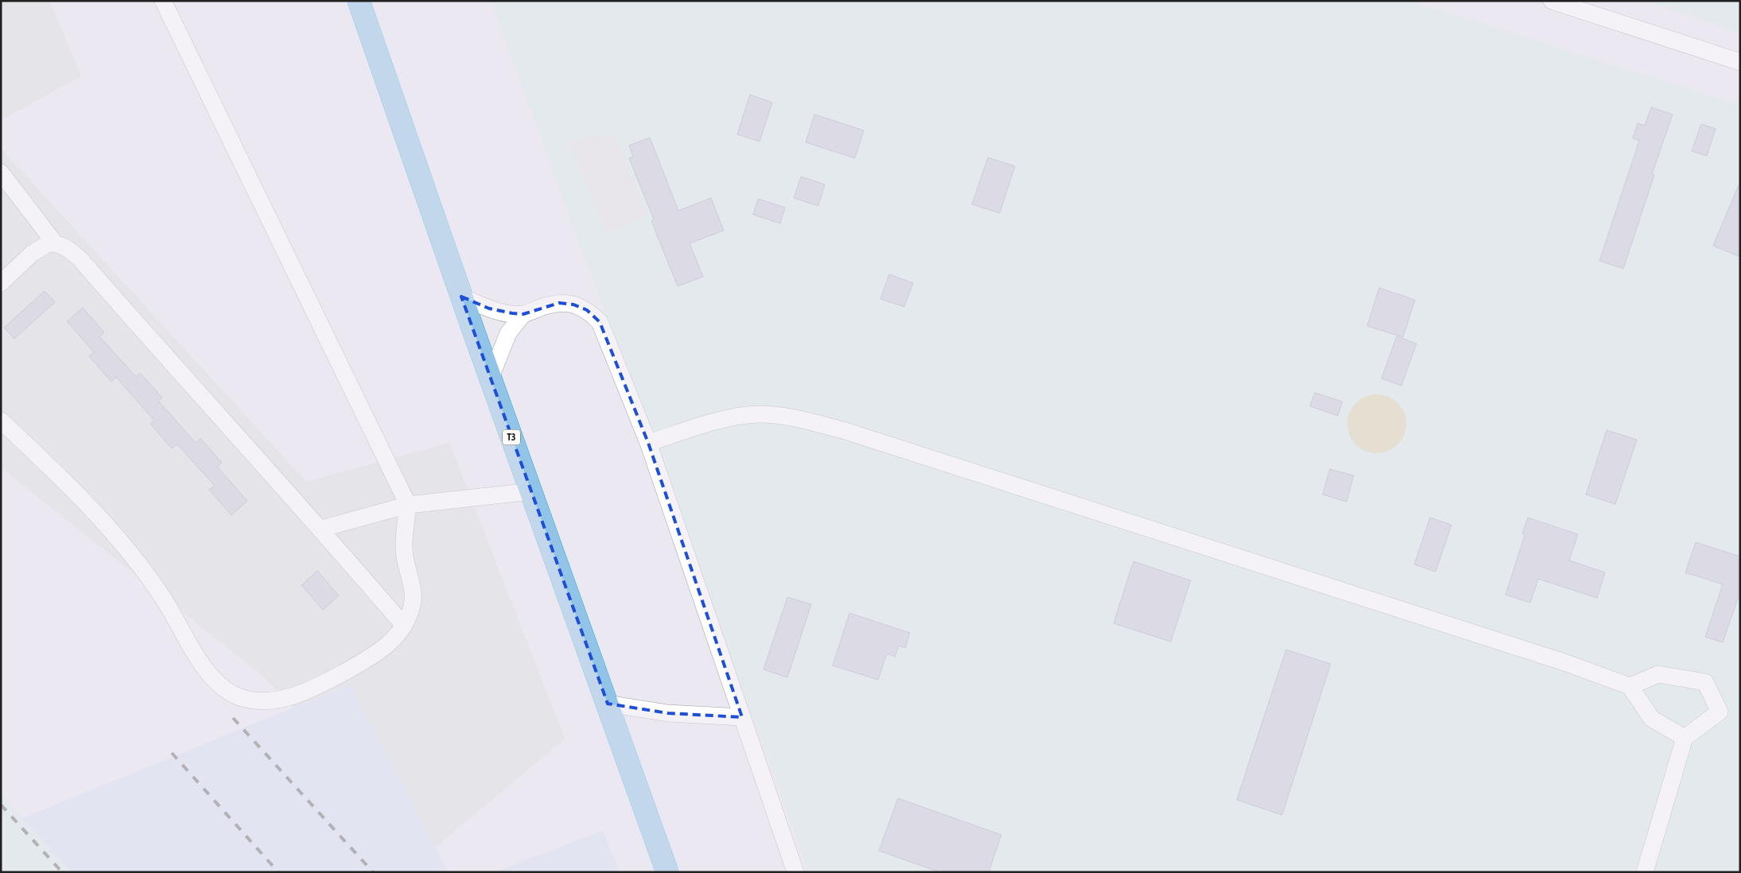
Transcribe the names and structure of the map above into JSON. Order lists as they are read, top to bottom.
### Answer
{
  "streets": {
    "highway": ["T3"]
  }
}
